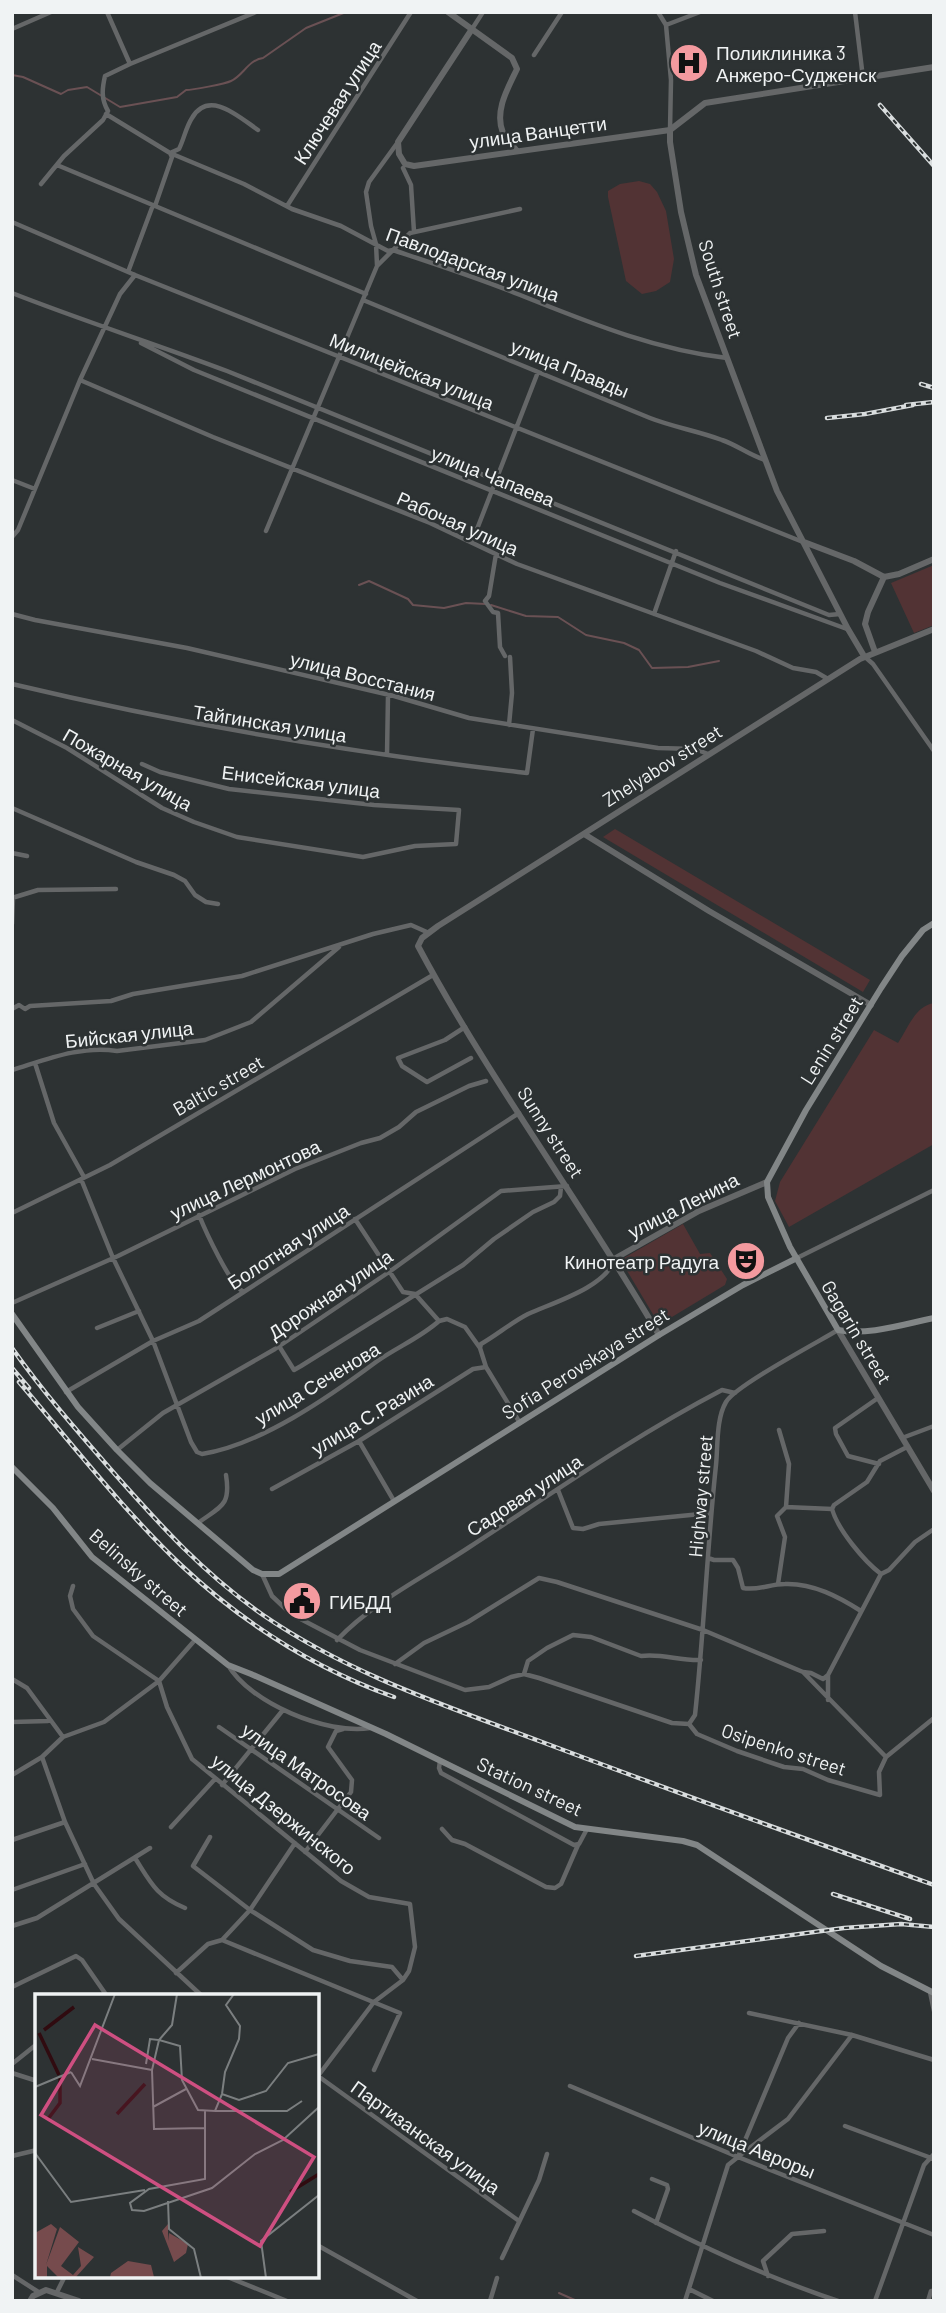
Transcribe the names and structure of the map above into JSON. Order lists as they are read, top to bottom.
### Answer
{
  "streets": {
    "main road": [
      "Lenin street",
      "Gagarin street",
      "Sofia Perovskaya street",
      "Belinsky street",
      "Station street"
    ],
    "street": [
      "Ключевая улица",
      "улица Ванцетти",
      "Павлодарская улица",
      "South street",
      "улица Правды",
      "Милицейская улица",
      "улица Чапаева",
      "Рабочая улица",
      "улица Восстания",
      "Тайгинская улица",
      "Zhelyabov street",
      "Пожарная улица",
      "Енисейская улица",
      "Бийская улица",
      "Baltic street",
      "Sunny street",
      "улица Лермонтова",
      "улица Ленина",
      "Болотная улица",
      "Дорожная улица",
      "улица Сеченова",
      "улица С.Разина",
      "Садовая улица",
      "Highway street",
      "Osipenko street",
      "улица Матросова",
      "улица Дзержинского",
      "Партизанская улица",
      "улица Авроры"
    ]
  },
  "crossings": [
    ["Ключевая улица", "Павлодарская улица"],
    ["улица Ванцетти", "South street"],
    ["Павлодарская улица", "South street"],
    ["South street", "улица Правды"],
    ["South street", "Милицейская улица"],
    ["South street", "улица Чапаева"],
    ["South street", "Zhelyabov street"],
    ["Рабочая улица", "Zhelyabov street"],
    ["улица Восстания", "Тайгинская улица"],
    ["улица Восстания", "Zhelyabov street"],
    ["Zhelyabov street", "Бийская улица"],
    ["Zhelyabov street", "Sunny street"],
    ["Пожарная улица", "Енисейская улица"],
    ["Lenin street", "улица Ленина"],
    ["Lenin street", "Gagarin street"],
    ["Baltic street", "Sunny street"],
    ["Sunny street", "улица Ленина"],
    ["Sunny street", "Болотная улица"],
    ["Sunny street", "Дорожная улица"],
    ["Sunny street", "Sofia Perovskaya street"],
    ["улица Ленина", "Gagarin street"],
    ["Дорожная улица", "улица Сеченова"],
    ["Gagarin street", "Sofia Perovskaya street"],
    ["Садовая улица", "Highway street"],
    ["Highway street", "Osipenko street"],
    ["Belinsky street", "Station street"]
  ],
  "places": {
    "hospital": ["Поликлиника 3 Анжеро-Судженск"],
    "theatre": ["Кинотеатр Радуга"],
    "public building": ["ГИБДД"]
  }
}
